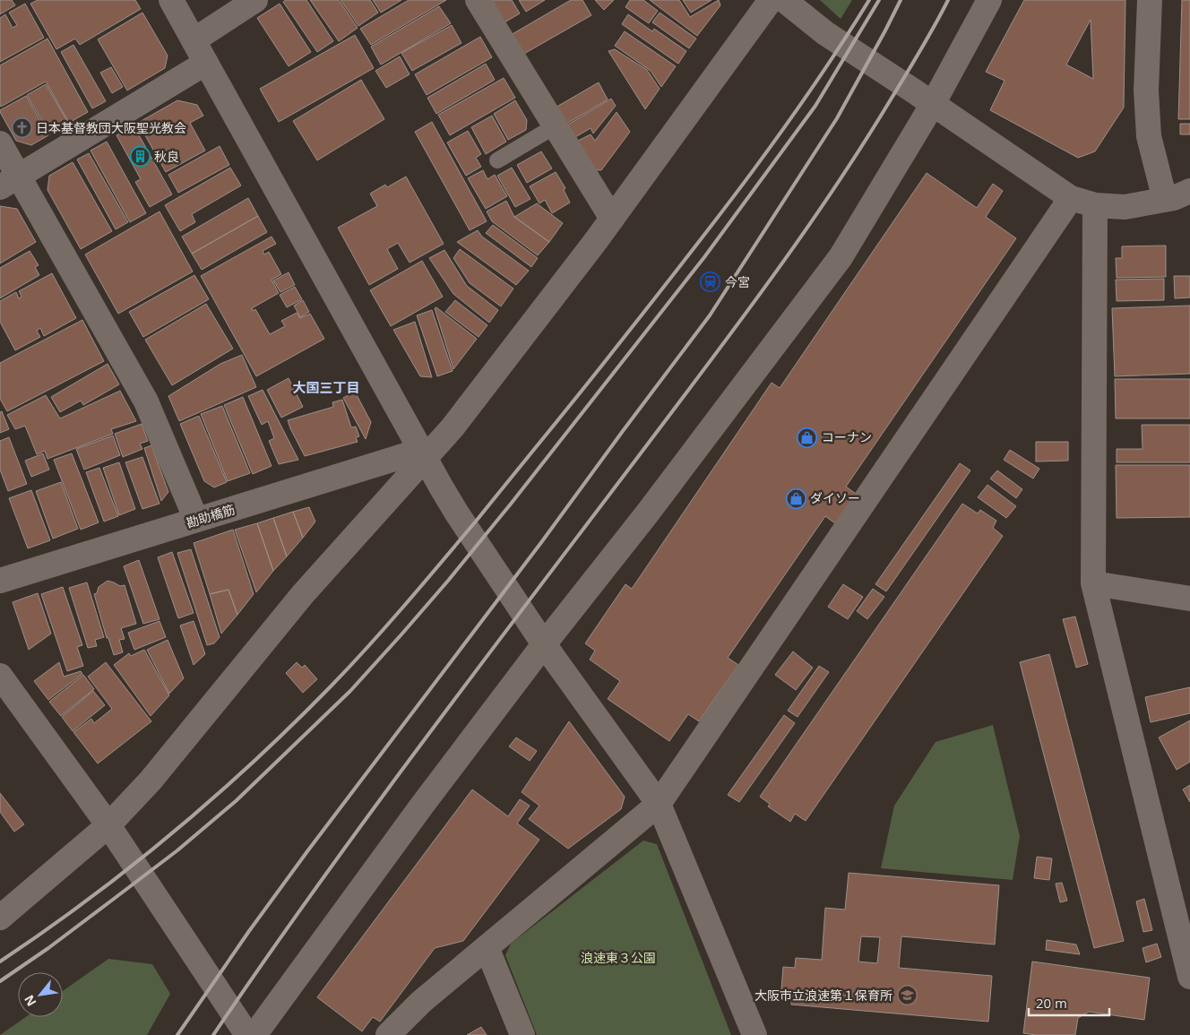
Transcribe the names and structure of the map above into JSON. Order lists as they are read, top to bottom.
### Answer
{
  "streets": {
    "street": ["勘助橋筋"]
  },
  "districts": ["大国三丁目"],
  "parks": ["浪速東３公園"],
  "places": {
    "church": ["日本基督教団大阪聖光教会"],
    "building": ["秋良"],
    "station": ["今宮"],
    "shop": ["コーナン", "ダイソー"],
    "school or university": ["大阪市立浪速第１保育所"]
  },
  "scale_bar": "20 m",
  "north": "bottom left"
}
